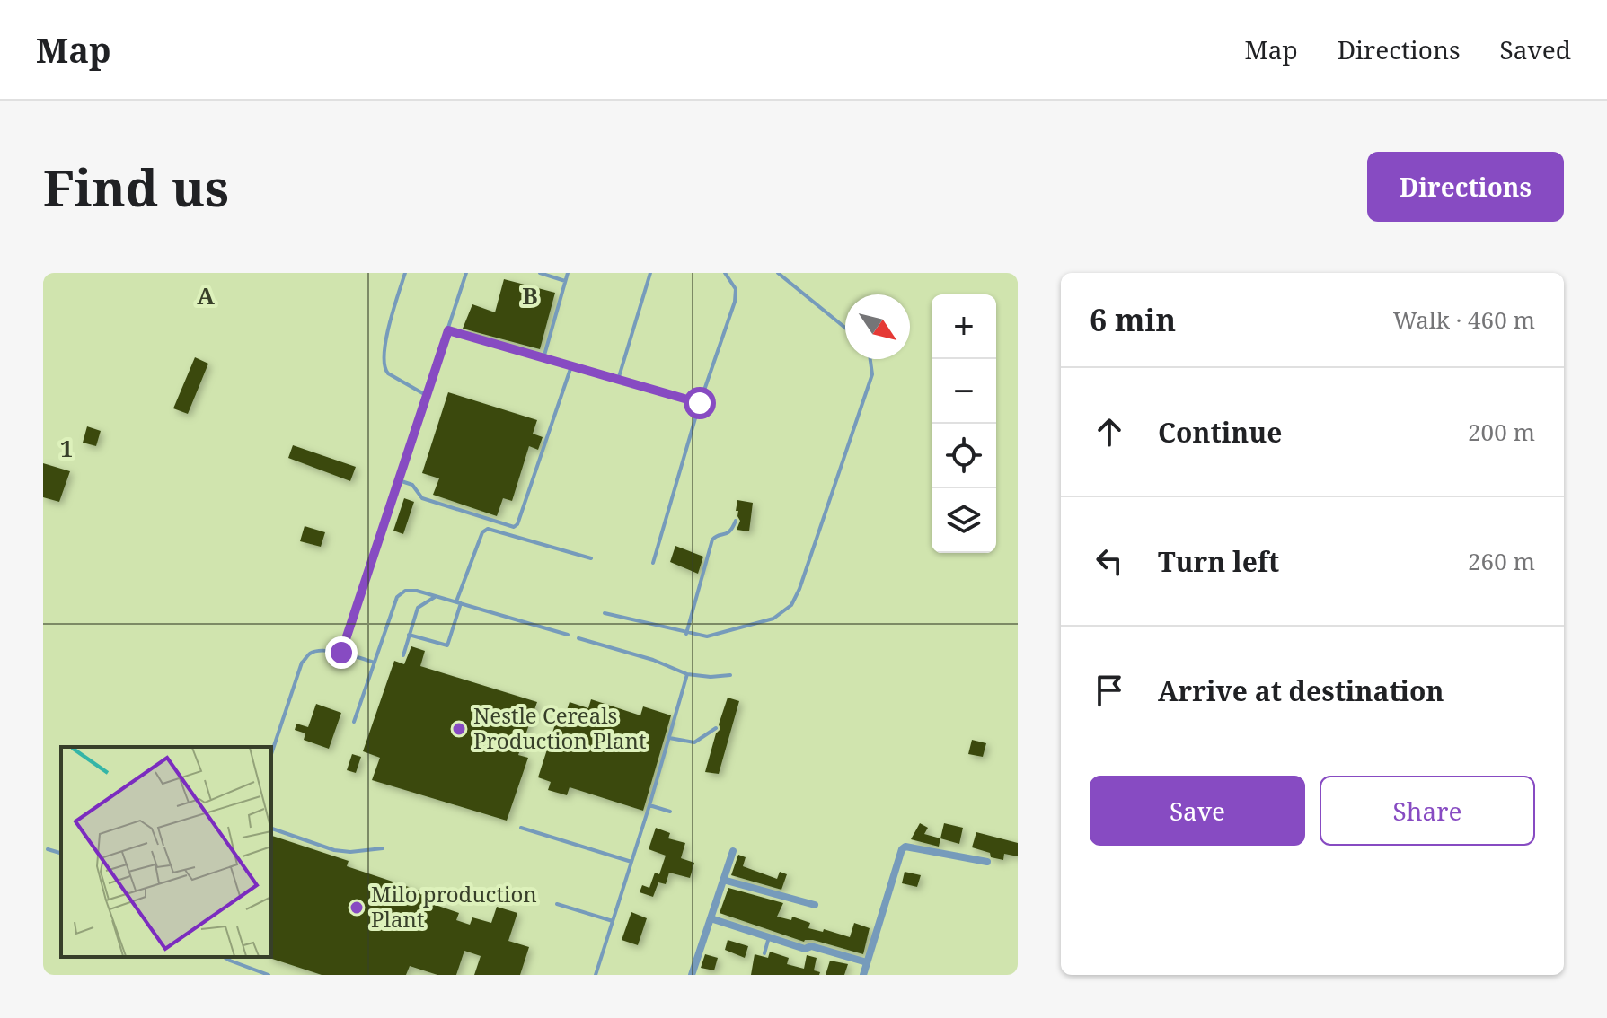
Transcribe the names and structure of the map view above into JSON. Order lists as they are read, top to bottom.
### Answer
{
  "places": ["Nestle Cereals Production Plant", "Milo production Plant"],
  "north": "bottom right",
  "page": {
    "header": "Map",
    "nav": ["Map", "Directions", "Saved"],
    "buttons": [
      "Directions",
      ["Save", "Share"]
    ],
    "title": "Find us",
    "heading": ["6 min", "Walk · 460 m"],
    "map_buttons": ["+", "−"],
    "list": [
      ["Continue", "200 m"],
      ["Turn left", "260 m"],
      "Arrive at destination"
    ]
  },
  "grid": {
    "columns": ["A", "B"],
    "rows": ["1"]
  }
}
